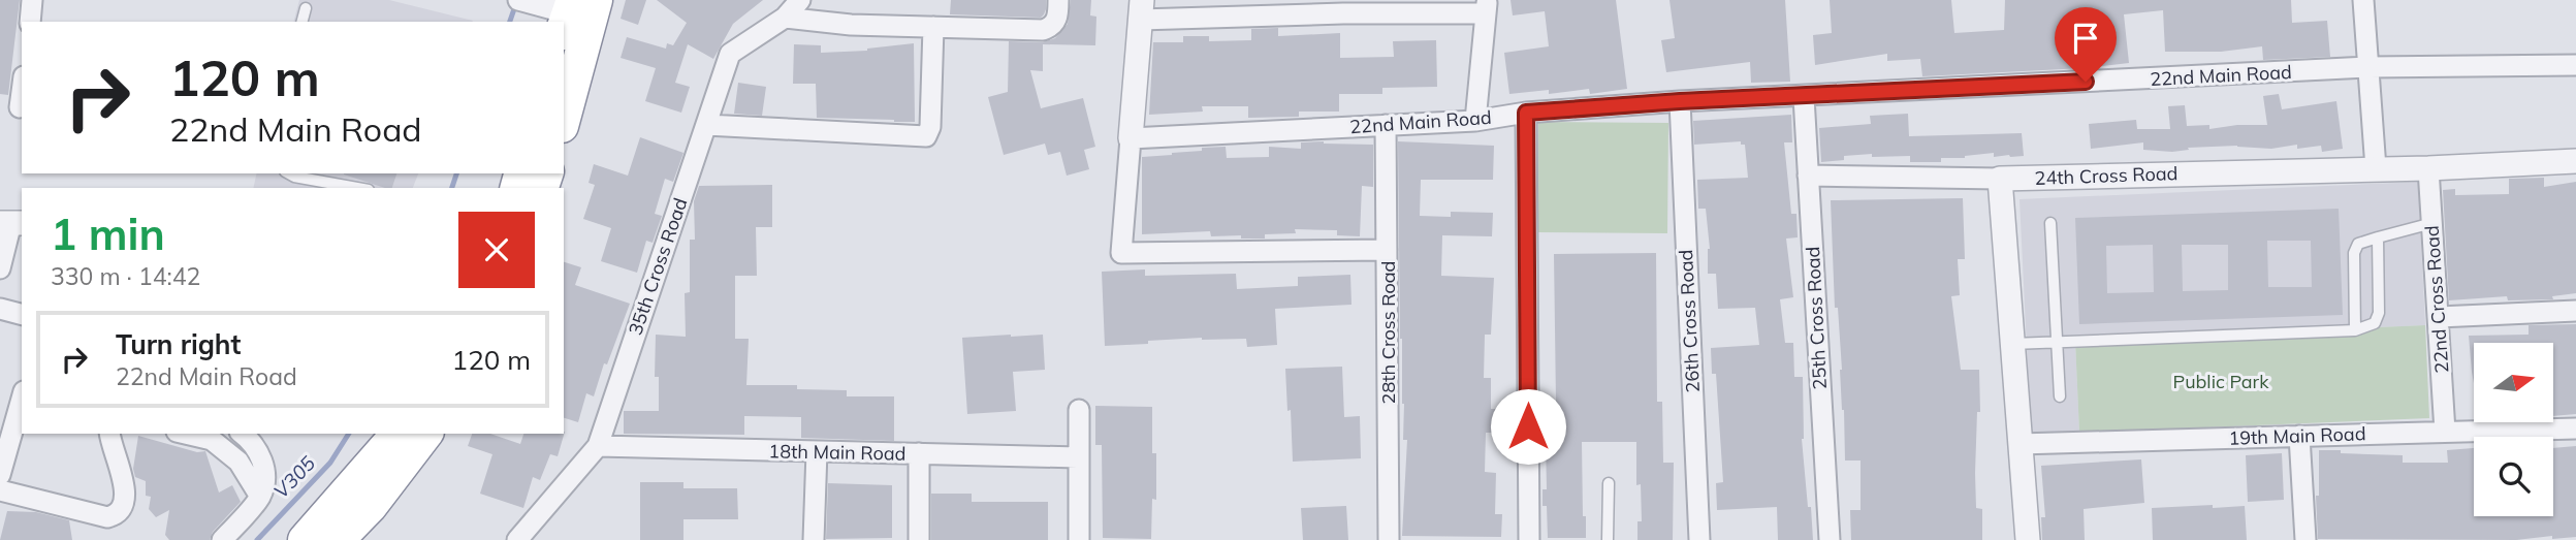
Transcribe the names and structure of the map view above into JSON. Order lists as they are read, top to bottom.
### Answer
{
  "streets": {
    "street": [
      "22nd Main Road",
      "24th Cross Road",
      "35th Cross Road",
      "22nd Cross Road",
      "25th Cross Road",
      "26th Cross Road",
      "28th Cross Road",
      "19th Main Road",
      "18th Main Road"
    ]
  },
  "crossings": [
    ["22nd Main Road", "25th Cross Road"],
    ["22nd Main Road", "26th Cross Road"],
    ["22nd Main Road", "28th Cross Road"],
    ["24th Cross Road", "22nd Cross Road"],
    ["35th Cross Road", "18th Main Road"],
    ["22nd Cross Road", "19th Main Road"]
  ],
  "water": ["V305"],
  "parks": ["Public Park"],
  "north": "right",
  "page": {
    "turn": ["120 m", "22nd Main Road"],
    "heading": ["1 min", "330 m · 14:42"],
    "list": [
      {
        "name": "Turn right",
        "note": "22nd Main Road",
        "value": "120 m"
      }
    ]
  }
}
